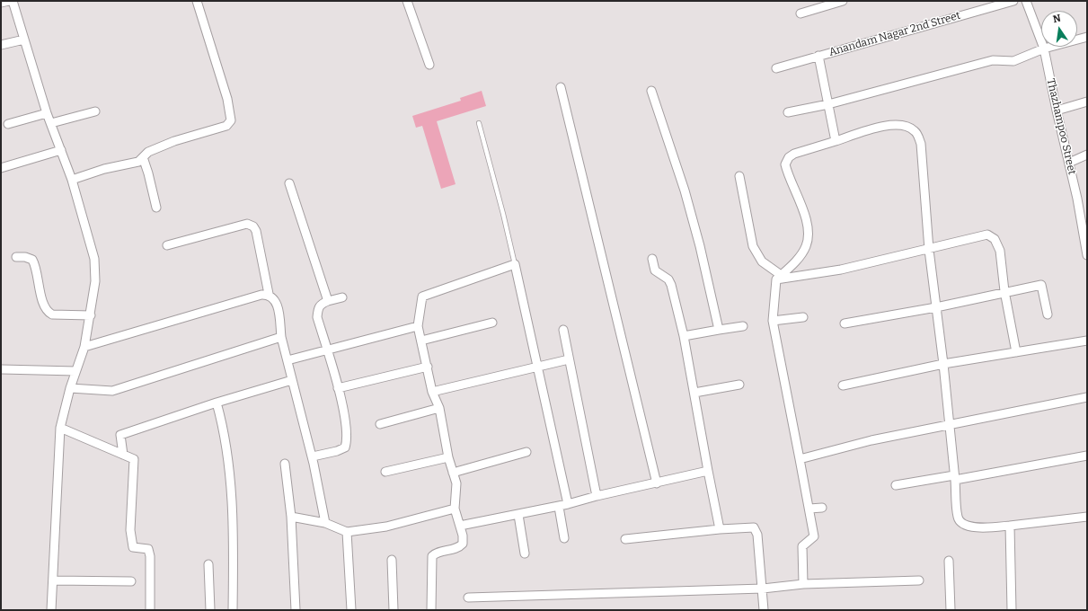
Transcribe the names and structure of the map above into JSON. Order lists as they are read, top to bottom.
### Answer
{
  "streets": {
    "street": ["Anandam Nagar 2nd Street", "Thazhampoo Street"]
  },
  "north": "top"
}
